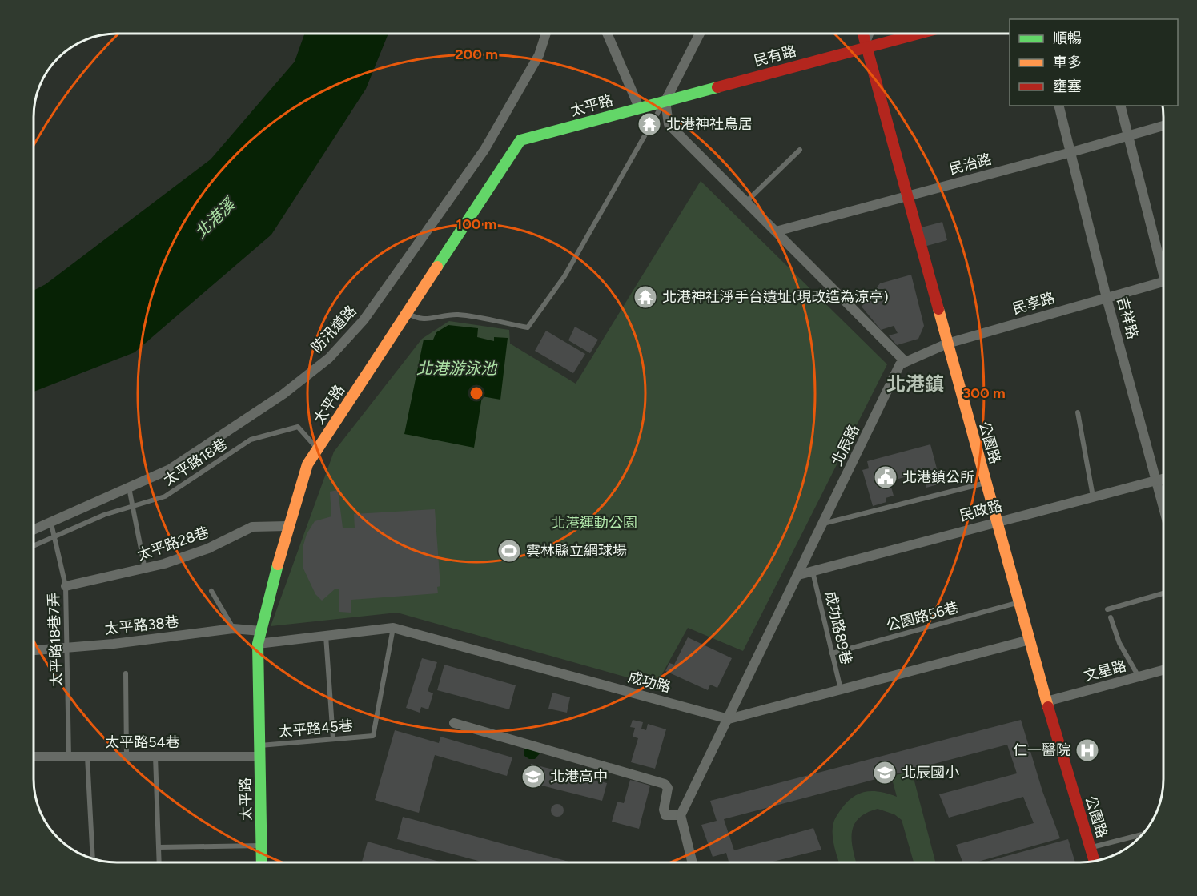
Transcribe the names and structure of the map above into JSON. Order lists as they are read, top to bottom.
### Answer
{
  "streets": {
    "street": [
      "民有路",
      "太平路",
      "民治路",
      "民享路",
      "吉祥路",
      "防汛道路",
      "公園路",
      "北辰路",
      "民政路",
      "太平路28巷",
      "太平路38巷",
      "文星路",
      "成功路",
      "太平路54巷"
    ],
    "lane": [
      "太平路18巷",
      "公園路56巷",
      "成功路89巷",
      "太平路18巷7弄",
      "太平路45巷"
    ]
  },
  "crossings": [
    ["民有路", "太平路"],
    ["民有路", "公園路"],
    ["太平路", "太平路18巷"],
    ["太平路", "太平路28巷"],
    ["太平路", "太平路38巷"],
    ["太平路", "成功路"],
    ["太平路", "太平路45巷"],
    ["太平路", "太平路54巷"],
    ["民治路", "吉祥路"],
    ["民治路", "公園路"],
    ["民享路", "吉祥路"],
    ["民享路", "公園路"],
    ["民享路", "北辰路"],
    ["吉祥路", "民政路"],
    ["防汛道路", "太平路18巷7弄"],
    ["公園路", "民政路"],
    ["公園路", "公園路56巷"],
    ["公園路", "文星路"],
    ["北辰路", "民政路"],
    ["北辰路", "成功路"],
    ["太平路18巷", "太平路18巷7弄"],
    ["民政路", "成功路89巷"],
    ["太平路28巷", "太平路18巷7弄"],
    ["公園路56巷", "成功路89巷"],
    ["太平路38巷", "太平路18巷7弄"],
    ["太平路18巷7弄", "太平路54巷"],
    ["成功路", "太平路45巷"],
    ["太平路45巷", "太平路54巷"]
  ],
  "districts": ["北港鎮"],
  "water": ["北港溪", "北港游泳池"],
  "parks": ["北港運動公園"],
  "places": {
    "temple": ["北港神社鳥居", "北港神社淨手台遺址(現改造為涼亭)"],
    "public building": ["北港鎮公所"],
    "sports": ["雲林縣立網球場"],
    "hospital": ["仁一醫院"],
    "school or university": ["北辰國小", "北港高中"]
  },
  "legend": ["順暢", "車多", "壅塞"],
  "rings": ["200 m", "100 m", "300 m"]
}
